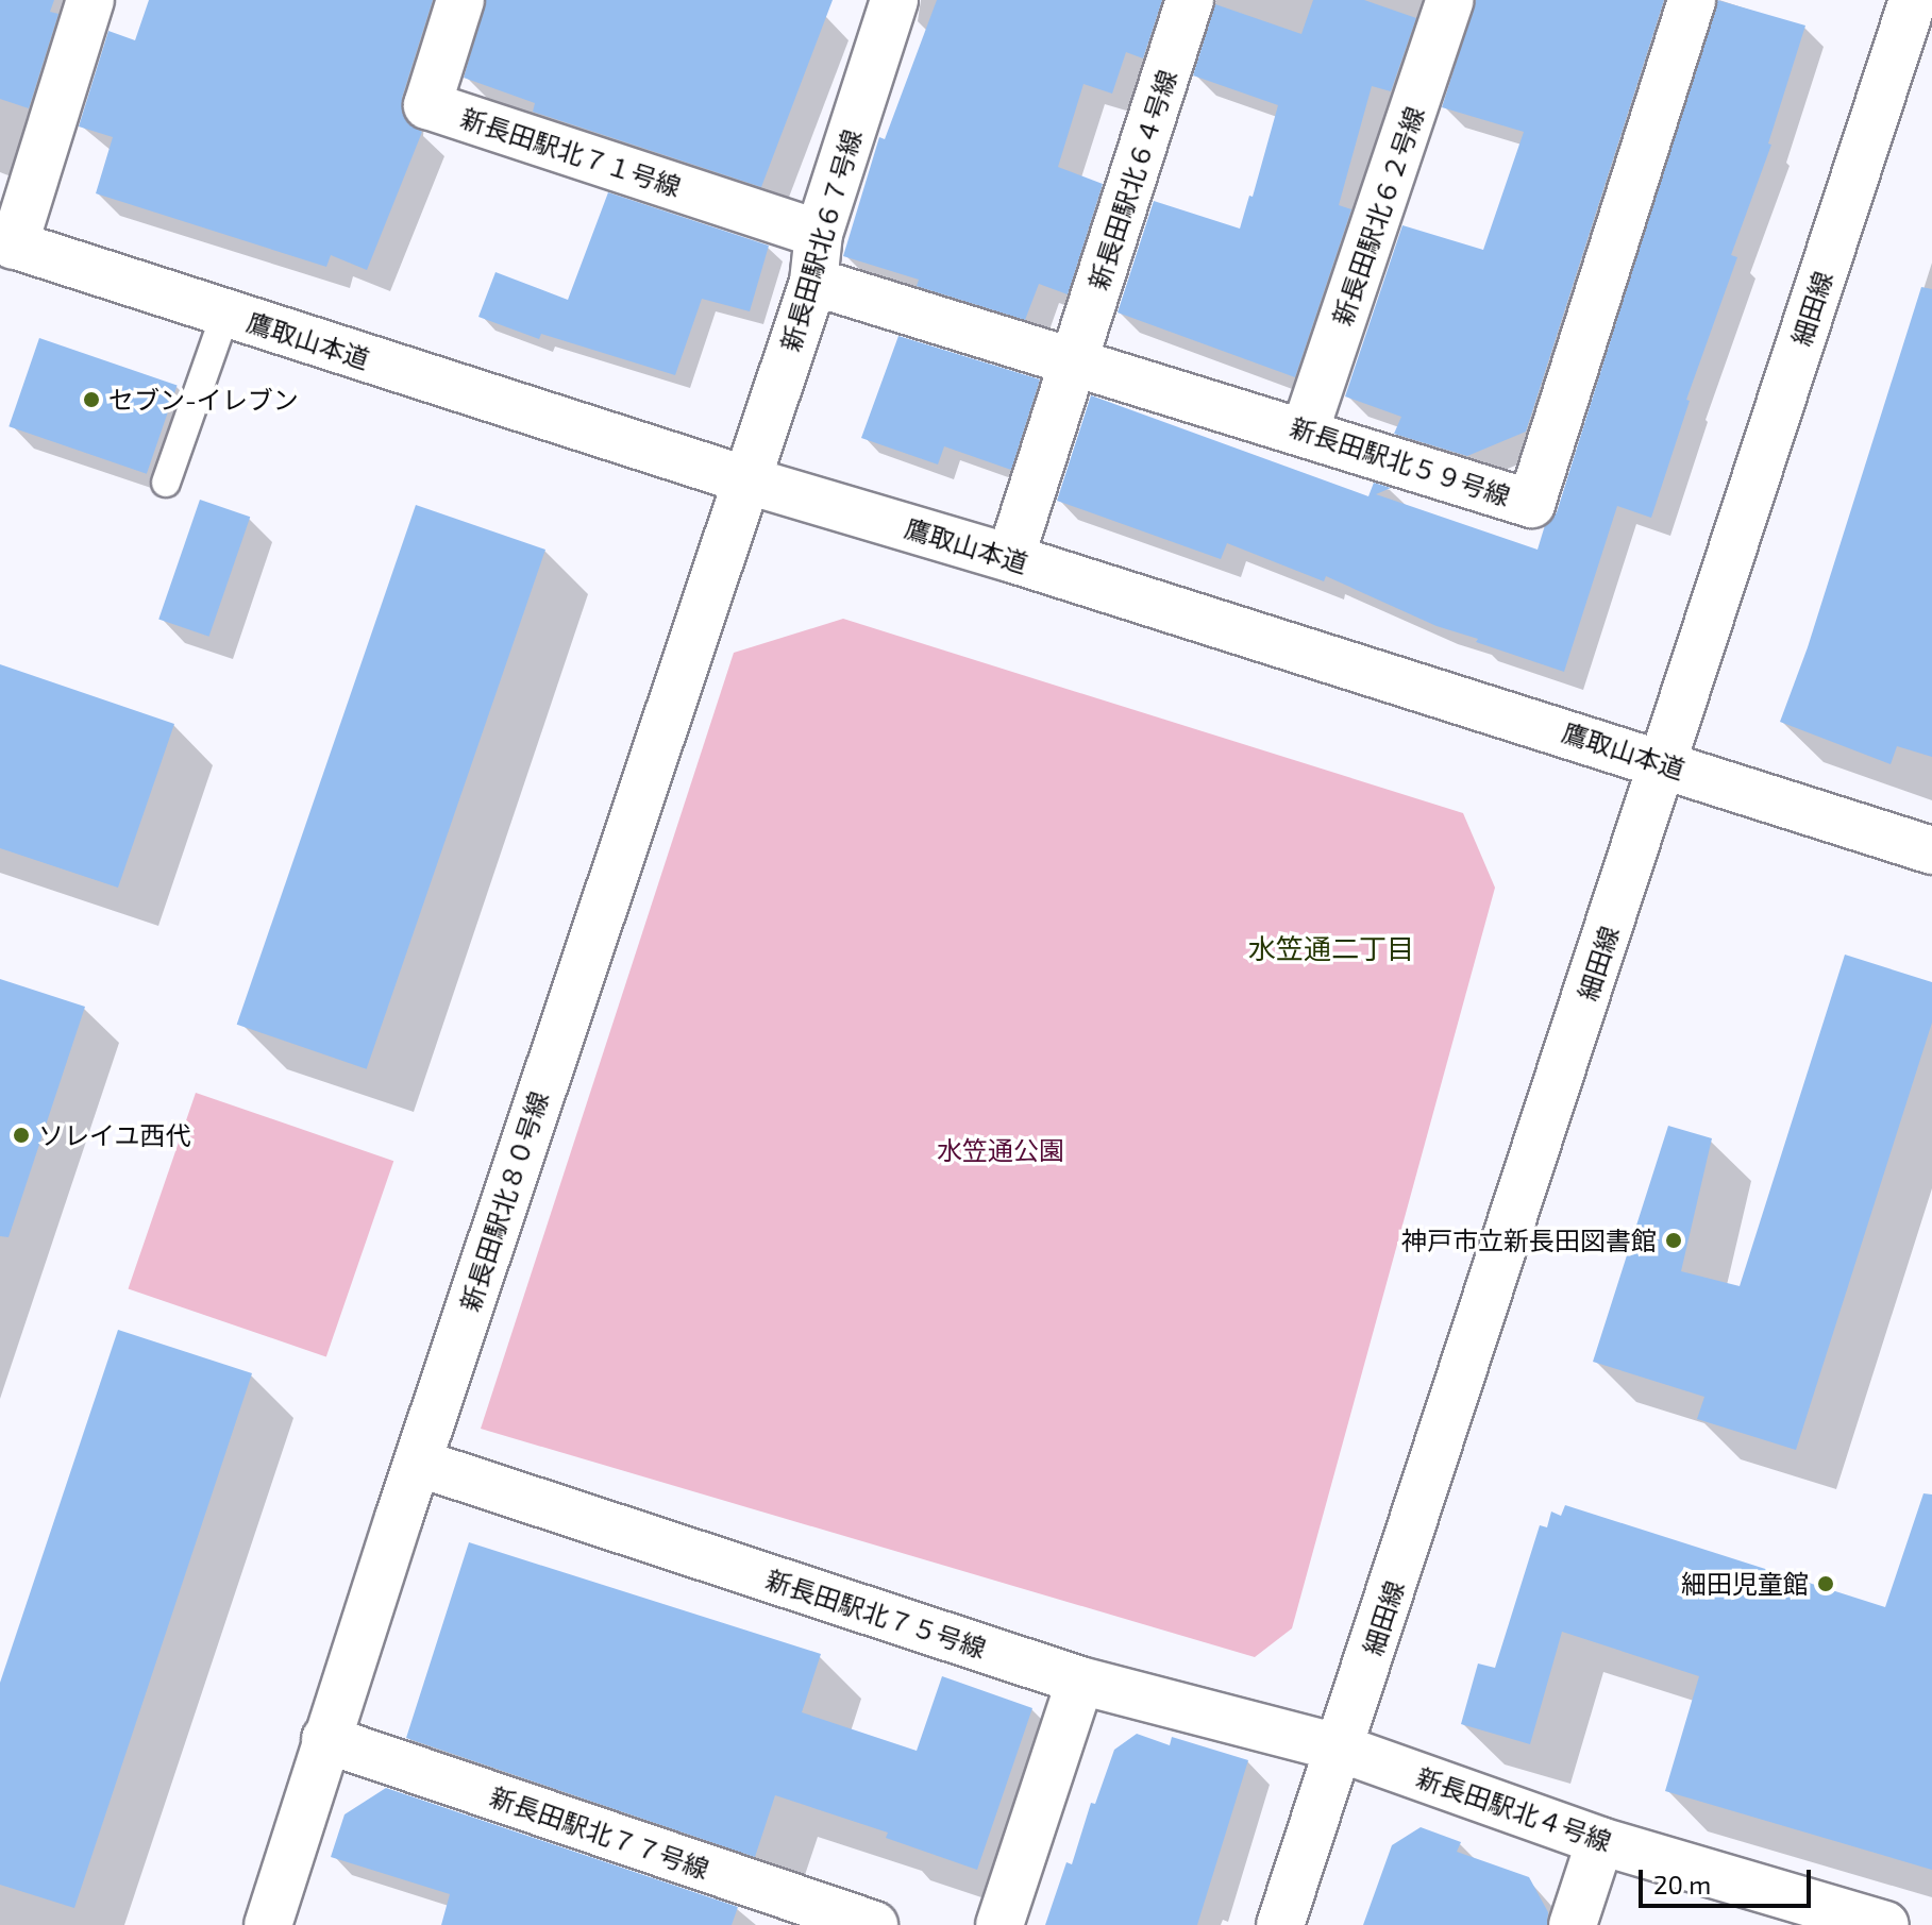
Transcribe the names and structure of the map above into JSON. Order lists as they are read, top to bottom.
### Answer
{
  "streets": {
    "street": [
      "新長田駅北７１号線",
      "新長田駅北６４号線",
      "新長田駅北６２号線",
      "新長田駅北６７号線",
      "細田線",
      "鷹取山本道",
      "新長田駅北５９号線",
      "新長田駅北８０号線",
      "新長田駅北７５号線",
      "新長田駅北４号線",
      "新長田駅北７７号線"
    ]
  },
  "crossings": [
    ["新長田駅北７１号線", "新長田駅北６７号線"],
    ["新長田駅北６４号線", "鷹取山本道"],
    ["新長田駅北６４号線", "新長田駅北５９号線"],
    ["新長田駅北６２号線", "新長田駅北５９号線"],
    ["新長田駅北６７号線", "鷹取山本道"],
    ["新長田駅北６７号線", "新長田駅北５９号線"],
    ["新長田駅北６７号線", "新長田駅北８０号線"],
    ["細田線", "鷹取山本道"],
    ["細田線", "新長田駅北７５号線"],
    ["細田線", "新長田駅北４号線"],
    ["鷹取山本道", "新長田駅北８０号線"],
    ["新長田駅北８０号線", "新長田駅北７５号線"],
    ["新長田駅北８０号線", "新長田駅北７７号線"],
    ["新長田駅北７５号線", "新長田駅北４号線"]
  ],
  "districts": ["水笠通二丁目"],
  "parks": ["水笠通公園"],
  "places": [
    "セブン-イレブン",
    "ソレイユ西代",
    "神戸市立新長田図書館",
    "細田児童館"
  ],
  "scale_bar": "20 m"
}
